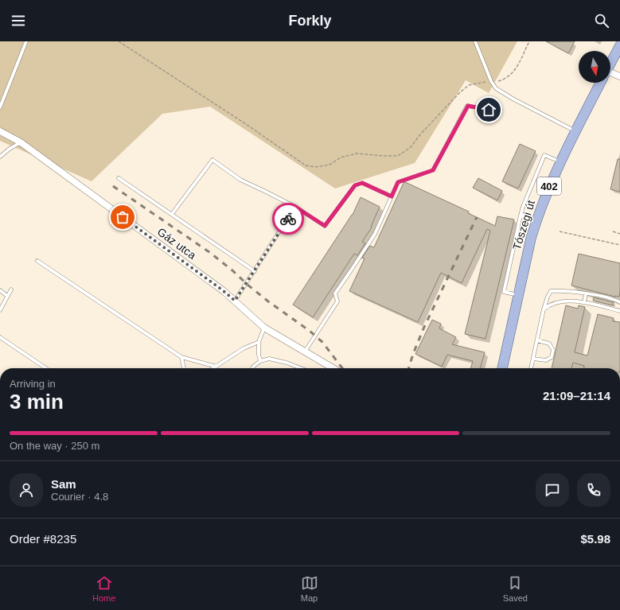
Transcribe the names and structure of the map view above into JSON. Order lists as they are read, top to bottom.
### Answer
{
  "streets": {
    "main road": ["402", "Tószegi út"],
    "street": ["Gáz utca"]
  },
  "north": "bottom",
  "page": {
    "header": "Forkly",
    "heading": ["3 min", "Arriving in", "21:09–21:14"],
    "panel": [
      "Sam",
      "Courier · 4.8",
      "Order #8235",
      "$5.98"
    ],
    "bar": "On the way · 250 m",
    "tabs": ["Home", "Map", "Saved"]
  }
}
